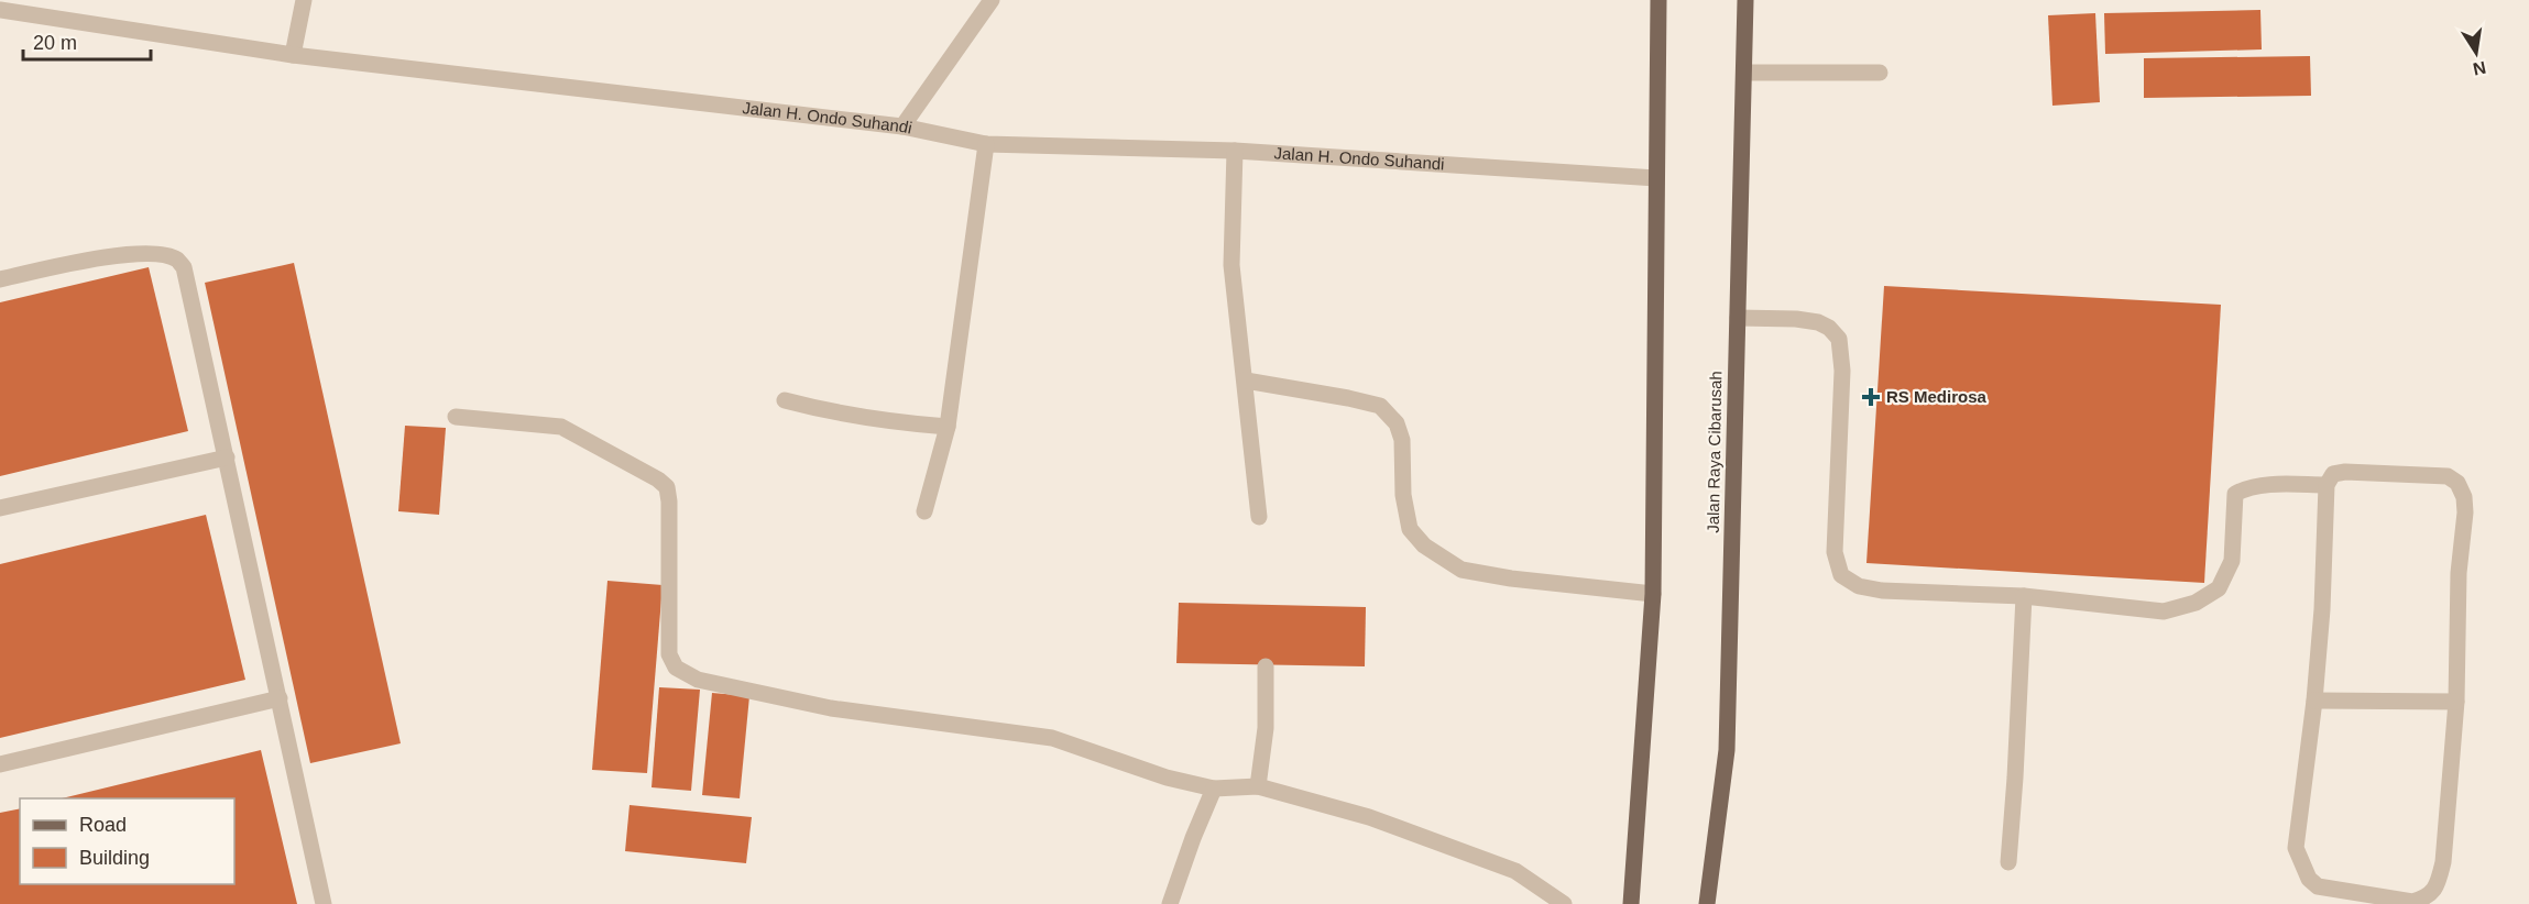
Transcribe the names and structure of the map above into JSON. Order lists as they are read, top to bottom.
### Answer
{
  "streets": {
    "main road": ["Jalan Raya Cibarusah"],
    "street": ["Jalan H. Ondo Suhandi"]
  },
  "places": {
    "health": ["RS Medirosa"]
  },
  "legend": ["Road", "Building"],
  "scale_bar": "20 m",
  "north": "bottom"
}
